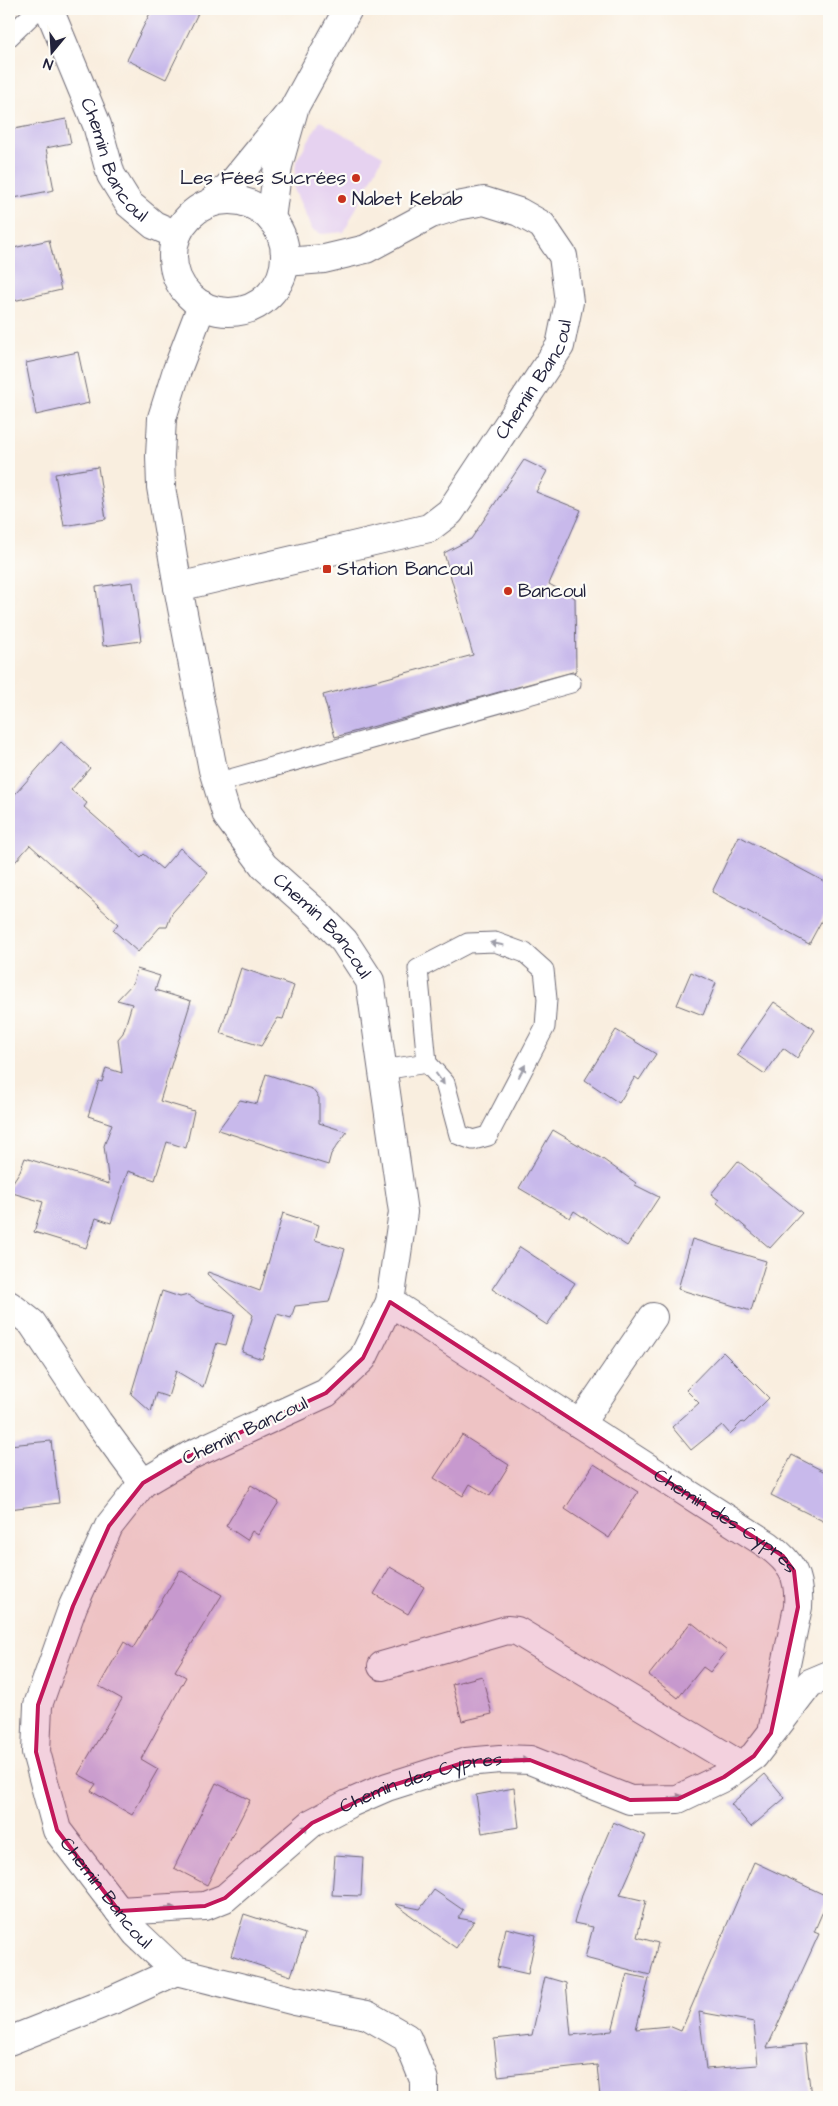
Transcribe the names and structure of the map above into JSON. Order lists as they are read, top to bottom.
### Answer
{
  "streets": {
    "street": ["Chemin Bancoul", "Chemin des Cypres"]
  },
  "crossings": [
    ["Chemin Bancoul", "Chemin des Cypres"]
  ],
  "one_way": ["Chemin des Cypres"],
  "places": {
    "other": ["Les Fées Sucrées", "Nabet Kebab", "Bancoul"],
    "transit": ["Station Bancoul"]
  },
  "north": "bottom"
}
